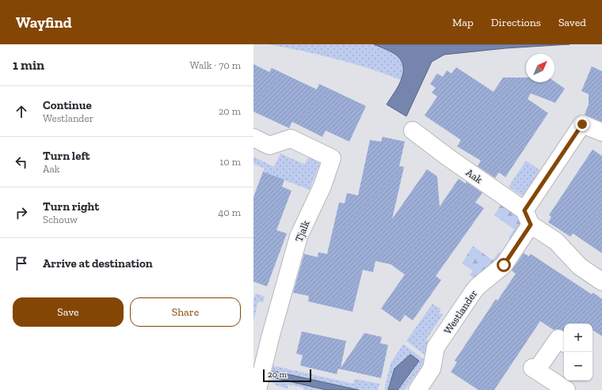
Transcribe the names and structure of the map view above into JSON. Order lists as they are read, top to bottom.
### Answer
{
  "streets": {
    "street": ["Aak", "Tjalk", "Westlander"]
  },
  "crossings": [
    ["Aak", "Westlander"]
  ],
  "scale_bar": "20 m",
  "north": "top right",
  "page": {
    "header": "Wayfind",
    "nav": ["Map", "Directions", "Saved"],
    "heading": ["1 min", "Walk · 70 m"],
    "list": [
      ["Continue", "Westlander", "20 m"],
      ["Turn left", "Aak", "10 m"],
      ["Turn right", "Schouw", "40 m"],
      "Arrive at destination"
    ],
    "buttons": ["Save", "Share"],
    "map_buttons": ["+", "−"],
    "scale": "20 m"
  }
}
